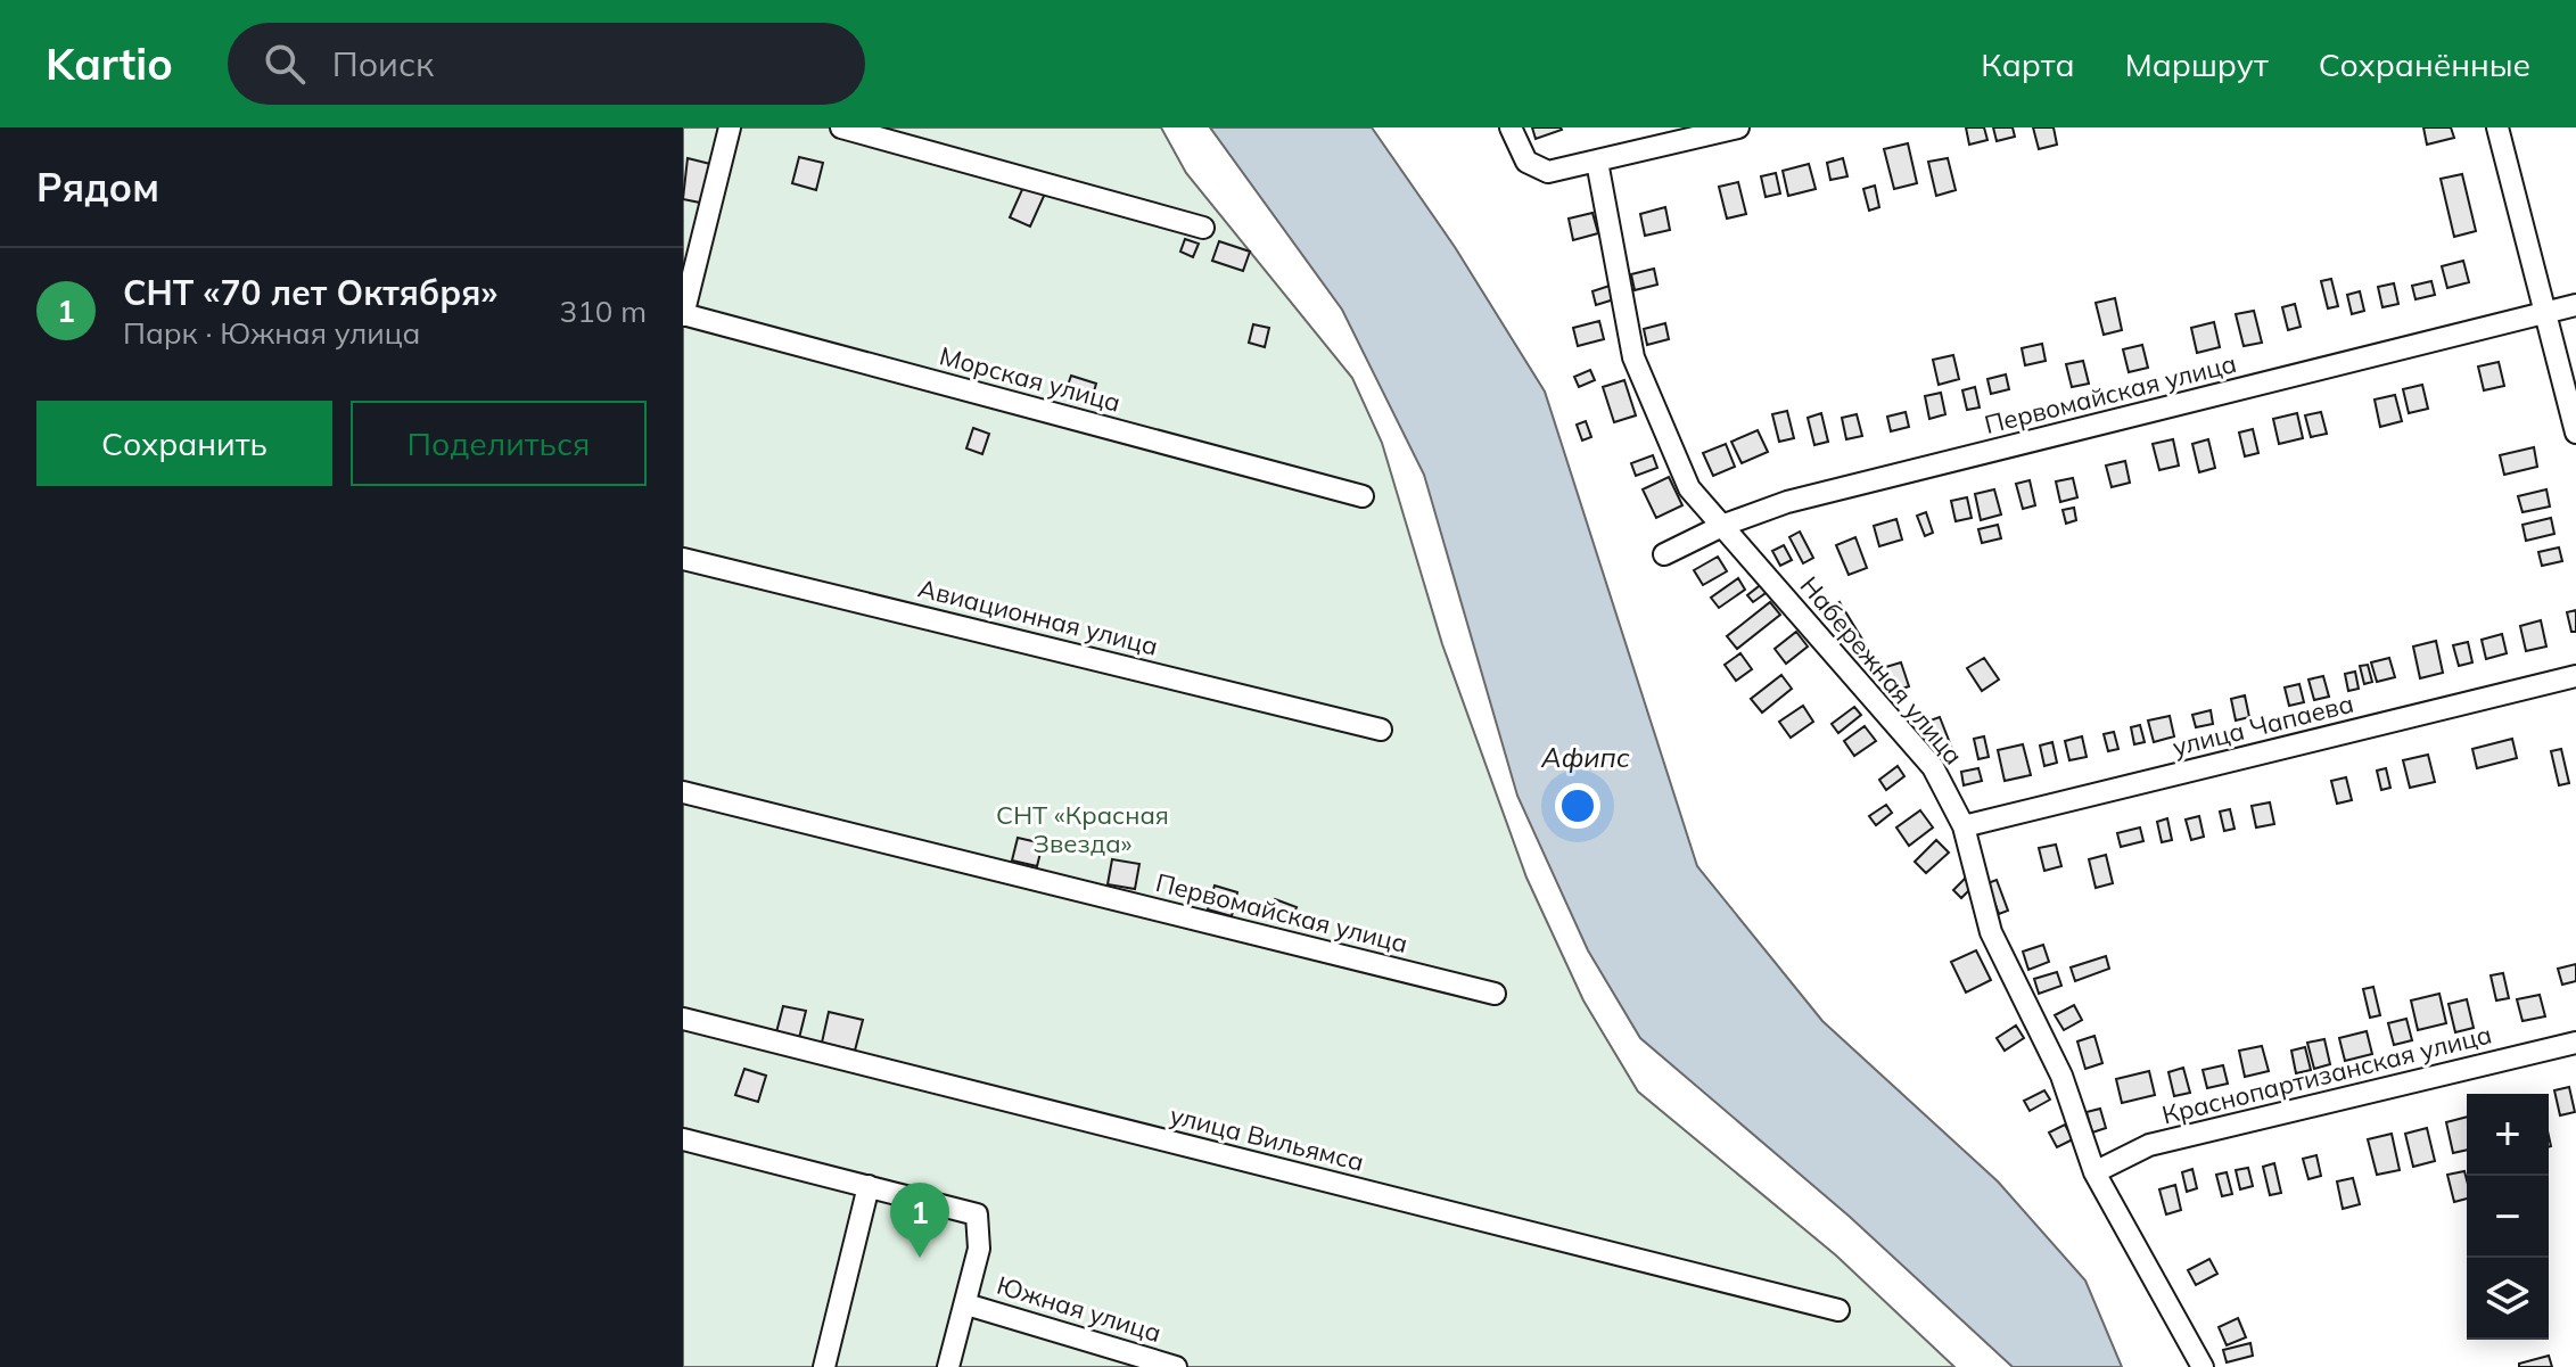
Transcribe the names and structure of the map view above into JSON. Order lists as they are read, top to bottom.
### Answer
{
  "streets": {
    "street": [
      "Морская улица",
      "Первомайская улица",
      "Авиационная улица",
      "Набережная улица",
      "улица Чапаева",
      "Краснопартизанская улица",
      "улица Вильямса",
      "Южная улица"
    ]
  },
  "crossings": [
    ["Первомайская улица", "Набережная улица"],
    ["Набережная улица", "улица Чапаева"],
    ["Набережная улица", "Краснопартизанская улица"]
  ],
  "water": ["Афипс"],
  "parks": ["СНТ «Красная Звезда»"],
  "page": {
    "header": "Kartio",
    "search": "Поиск",
    "nav": ["Карта", "Маршрут", "Сохранённые"],
    "heading": "Рядом",
    "list": [
      {
        "mark": "1",
        "name": "СНТ «70 лет Октября»",
        "note": "Парк · Южная улица",
        "value": "310 m"
      }
    ],
    "buttons": ["Сохранить", "Поделиться"],
    "map_buttons": ["+", "−"],
    "pins": "1"
  }
}
